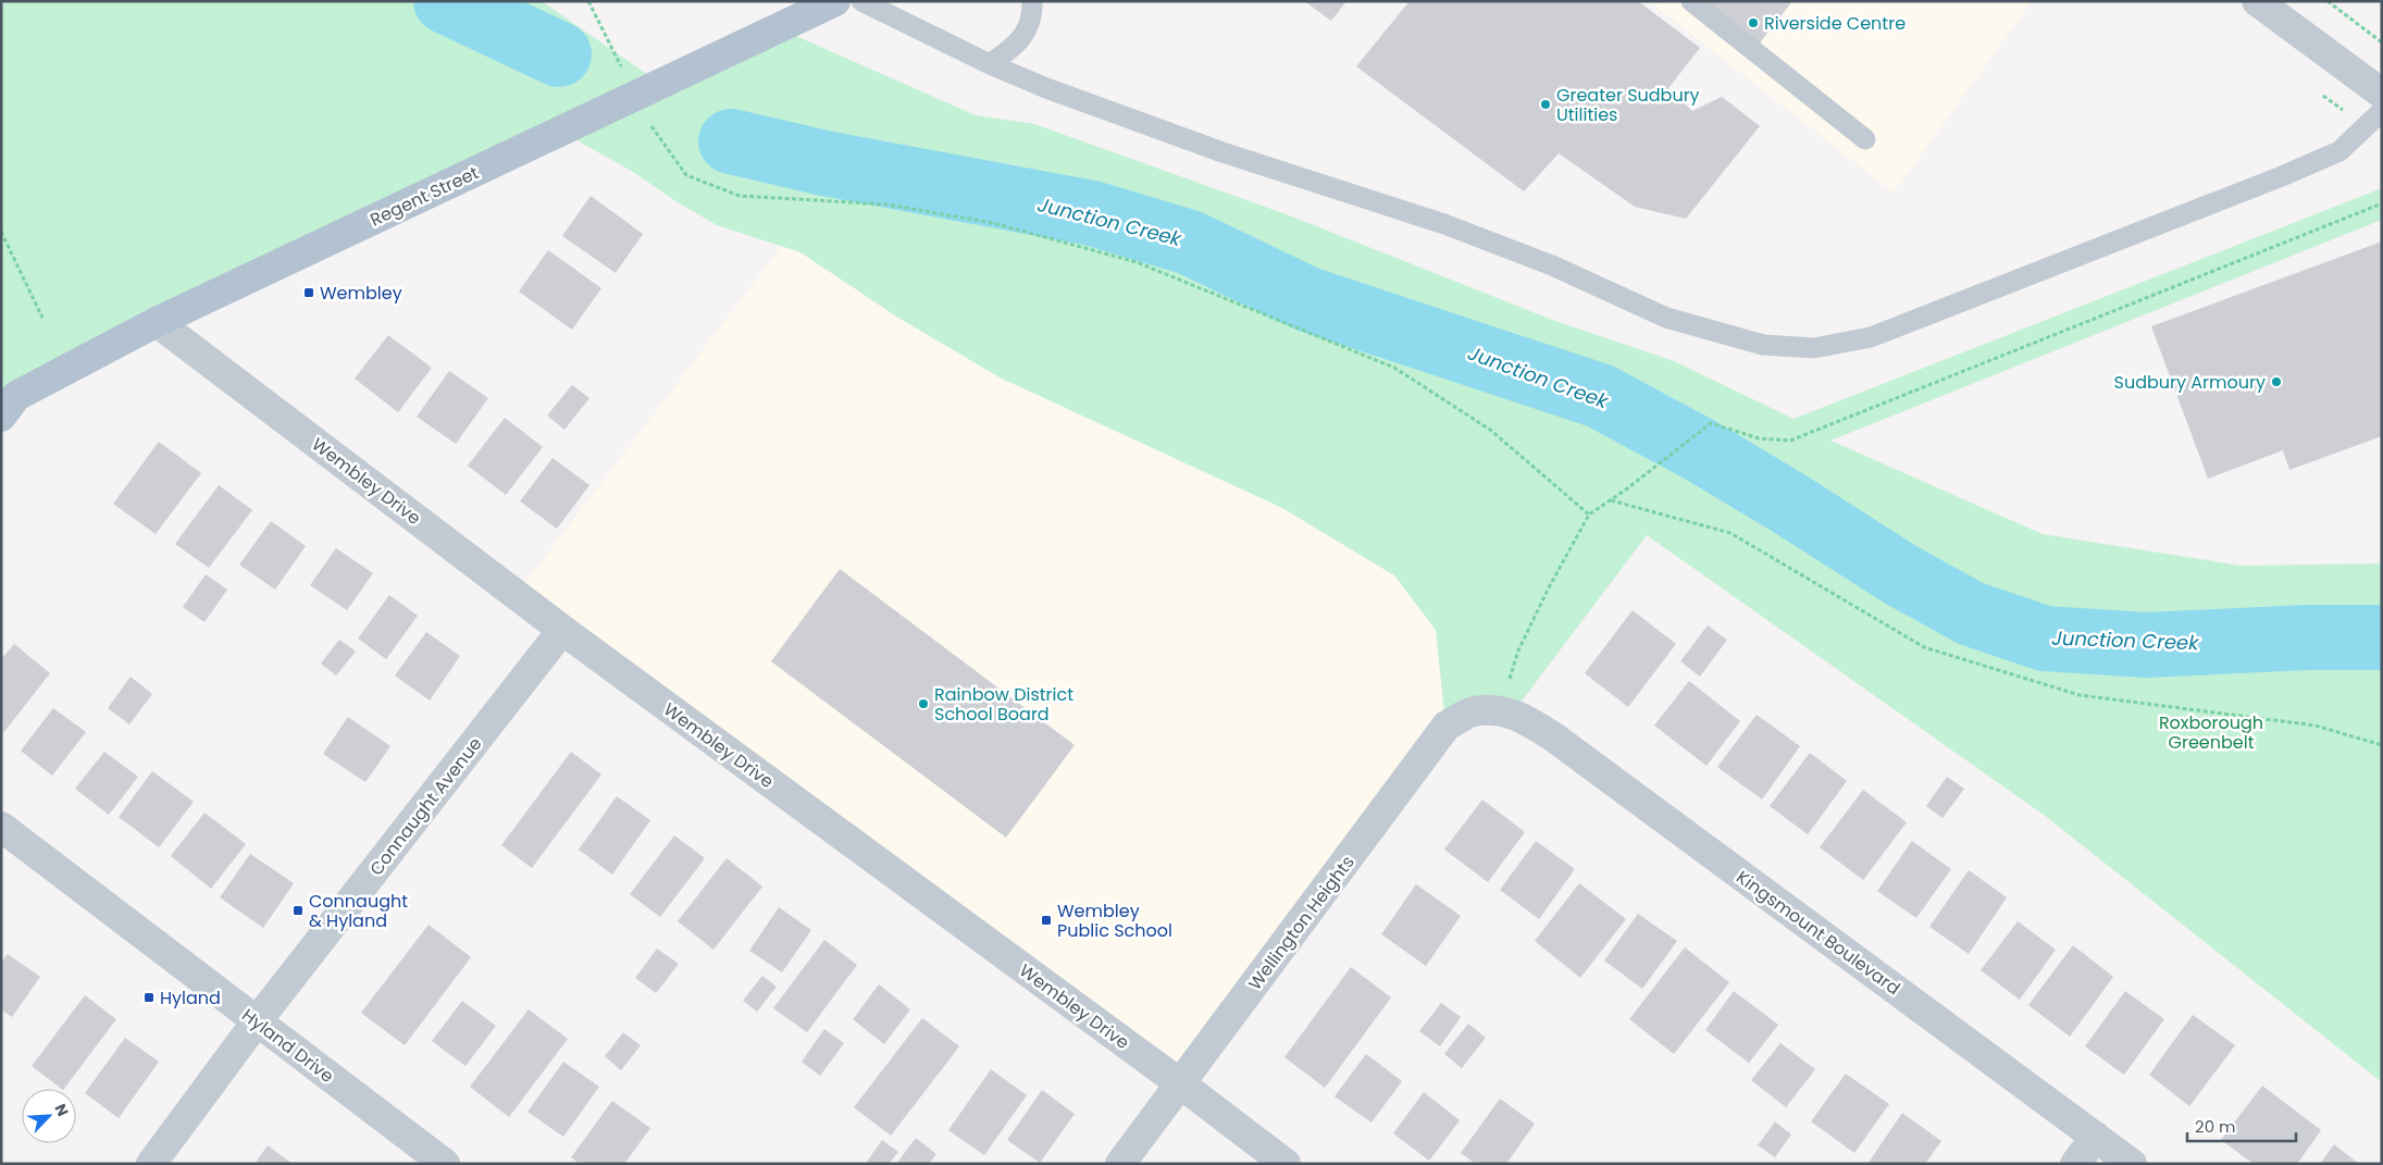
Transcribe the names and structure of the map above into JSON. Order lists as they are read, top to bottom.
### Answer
{
  "streets": {
    "main road": ["Regent Street"],
    "street": [
      "Wembley Drive",
      "Connaught Avenue",
      "Wellington Heights",
      "Kingsmount Boulevard",
      "Hyland Drive"
    ]
  },
  "crossings": [
    ["Regent Street", "Wembley Drive"],
    ["Wembley Drive", "Connaught Avenue"],
    ["Wembley Drive", "Wellington Heights"],
    ["Connaught Avenue", "Hyland Drive"],
    ["Wellington Heights", "Kingsmount Boulevard"]
  ],
  "water": ["Junction Creek"],
  "parks": ["Roxborough Greenbelt"],
  "places": {
    "other": [
      "Riverside Centre",
      "Greater Sudbury Utilities",
      "Sudbury Armoury",
      "Rainbow District School Board"
    ],
    "transit": [
      "Wembley",
      "Connaught & Hyland",
      "Wembley Public School",
      "Hyland"
    ]
  },
  "scale_bar": "20 m",
  "north": "top right"
}
